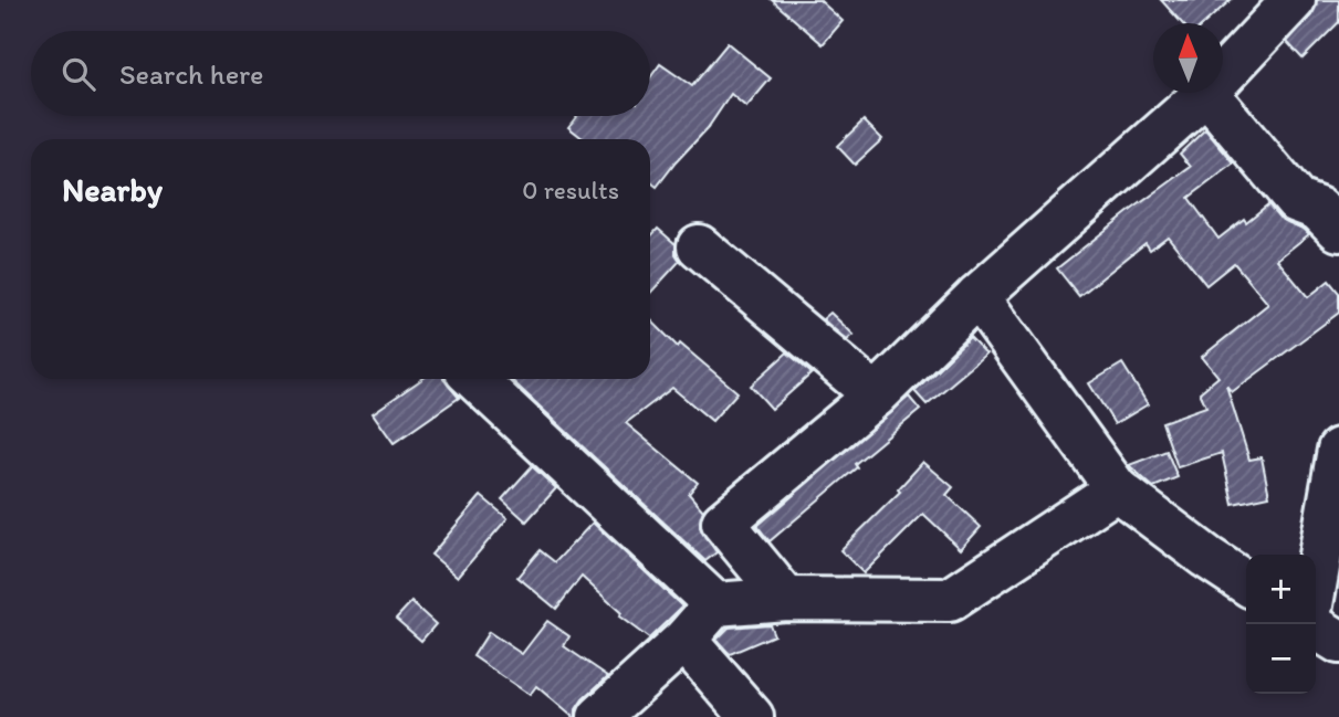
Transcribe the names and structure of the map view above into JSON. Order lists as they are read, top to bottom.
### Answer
{
  "north": "top",
  "page": {
    "search": "Search here",
    "heading": ["Nearby", "0 results"],
    "map_buttons": ["+", "−"]
  }
}
